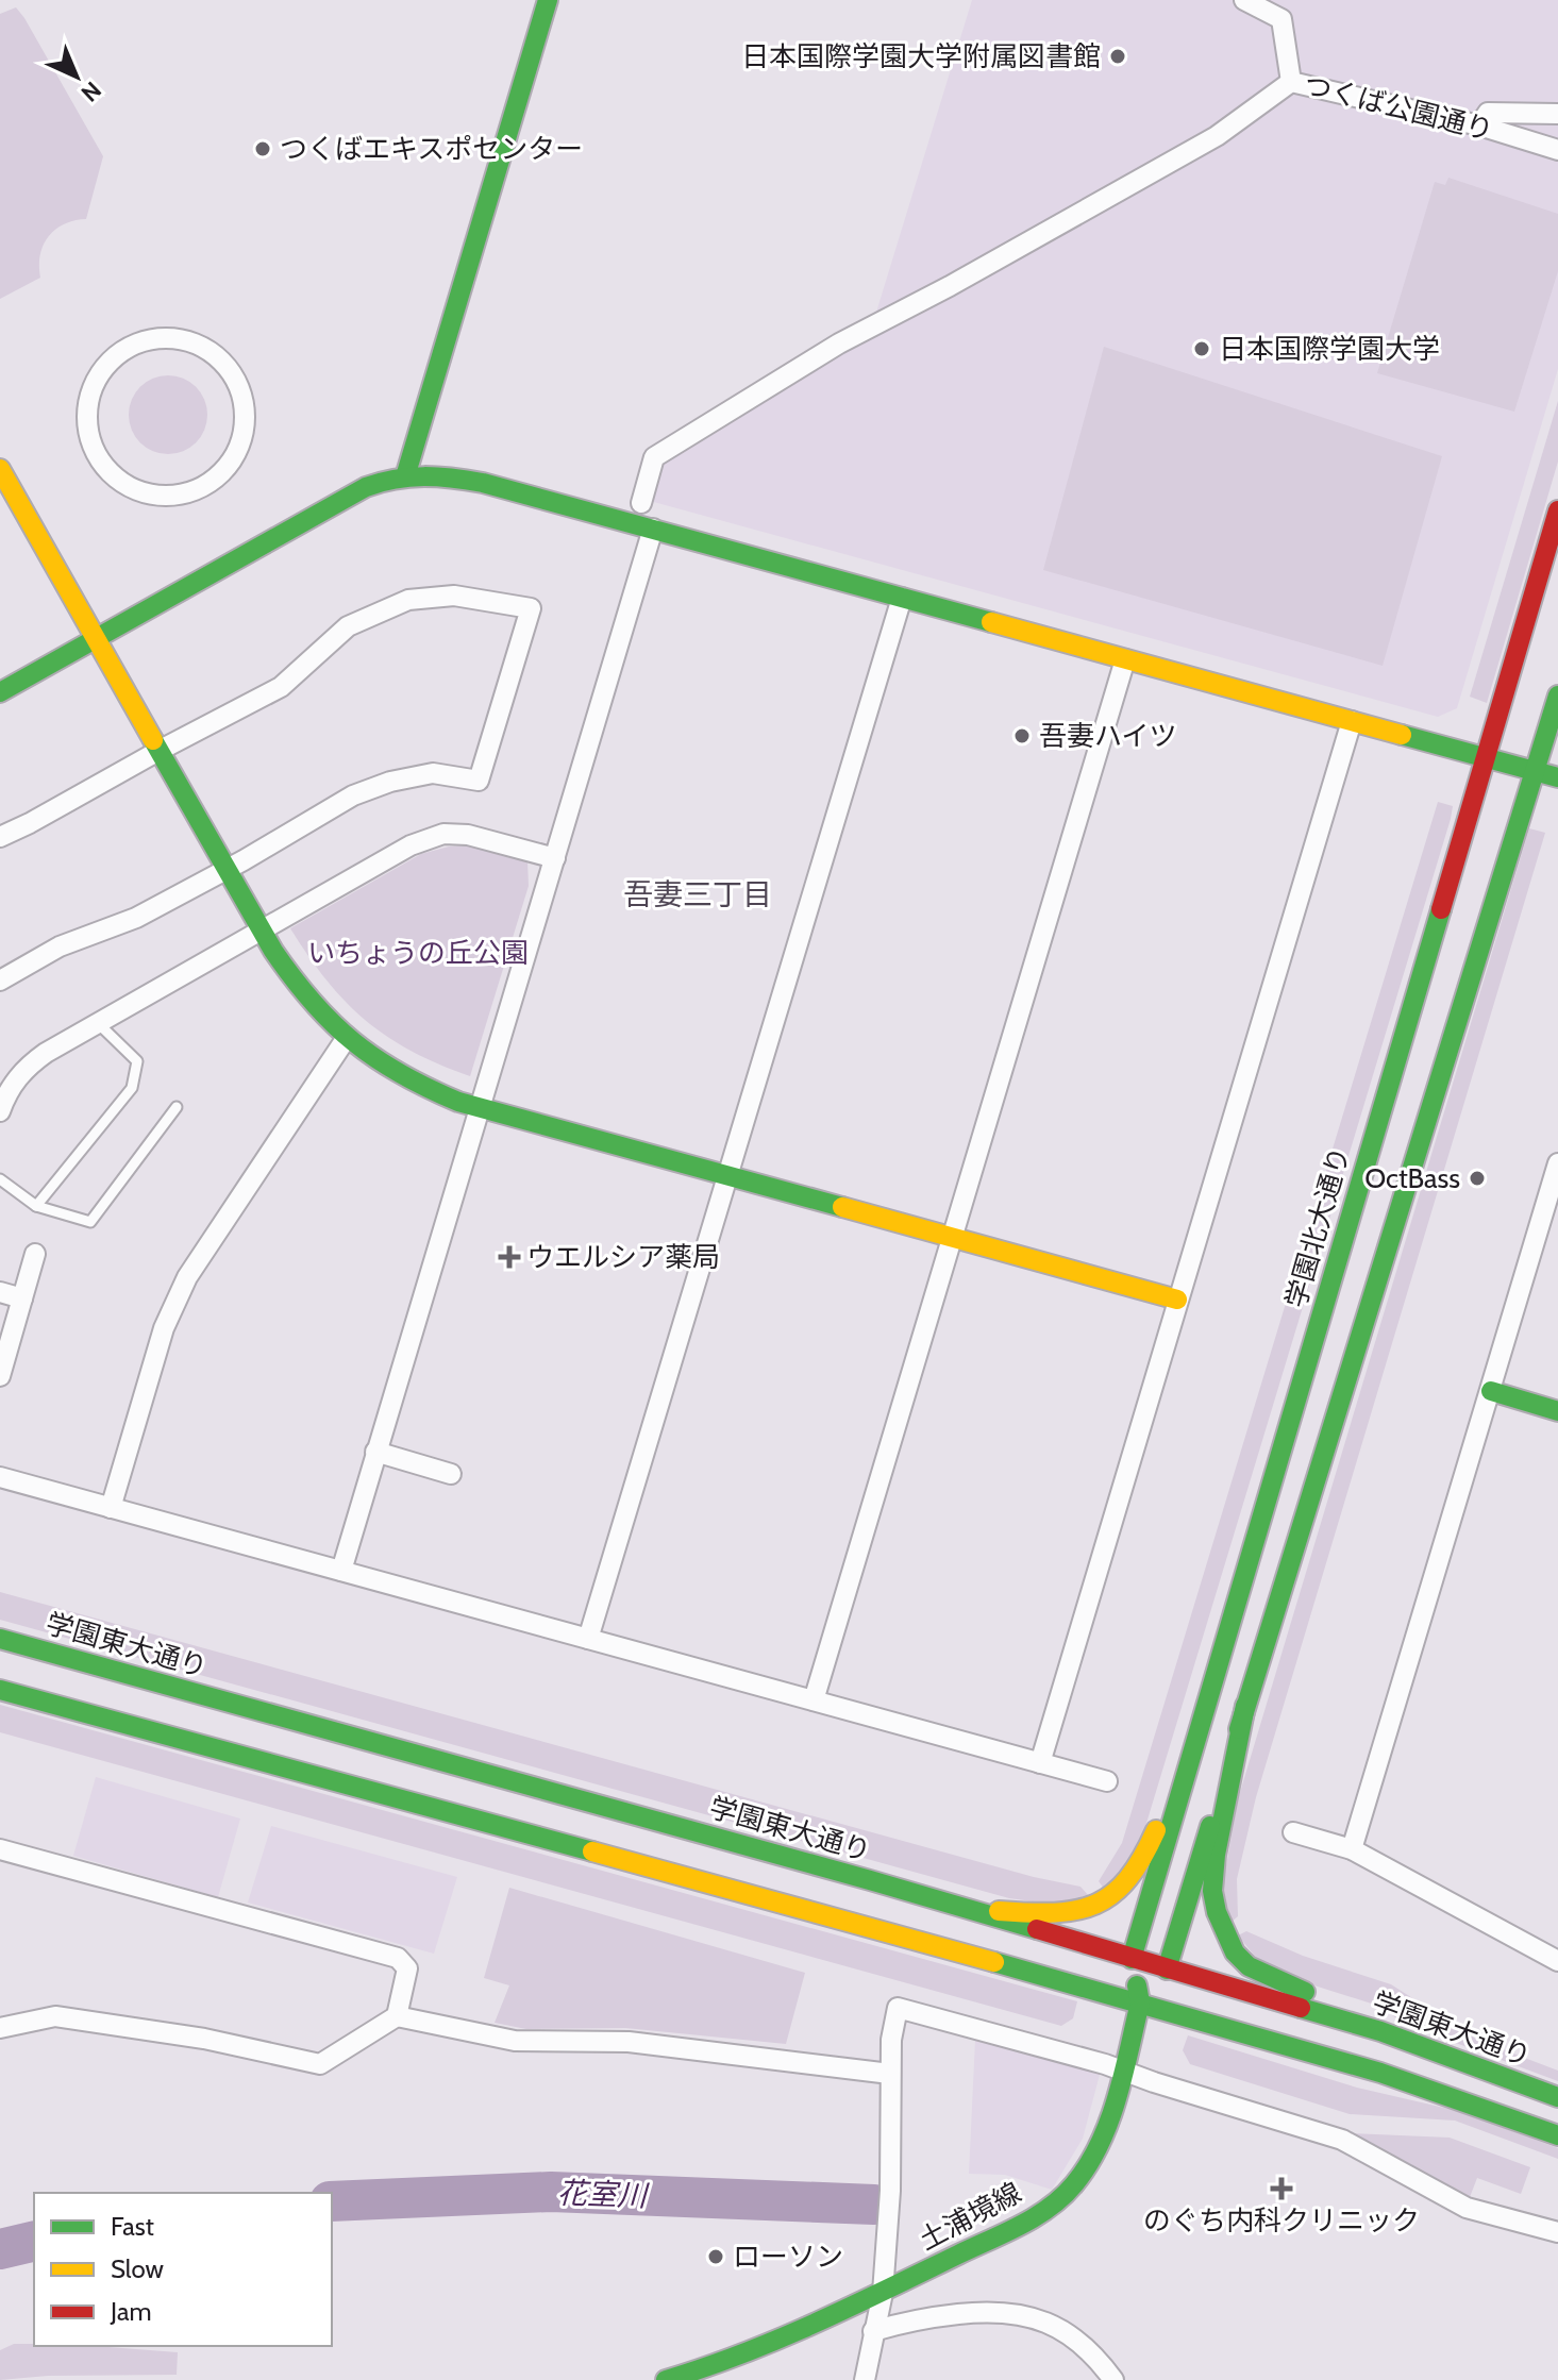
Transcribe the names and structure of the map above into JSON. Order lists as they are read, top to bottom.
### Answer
{
  "streets": {
    "main road": ["学園北大通り", "学園東大通り", "土浦境線"],
    "street": ["つくば公園通り"]
  },
  "crossings": [
    ["学園北大通り", "学園東大通り"],
    ["学園北大通り", "土浦境線"],
    ["学園東大通り", "土浦境線"]
  ],
  "districts": ["吾妻三丁目"],
  "water": ["花室川"],
  "parks": ["いちょうの丘公園"],
  "places": {
    "other": [
      "日本国際学園大学附属図書館",
      "つくばエキスポセンター",
      "日本国際学園大学",
      "吾妻ハイツ",
      "OctBass",
      "ローソン"
    ],
    "health": ["ウエルシア薬局", "のぐち内科クリニック"]
  },
  "legend": ["Fast", "Slow", "Jam"],
  "north": "bottom right"
}
